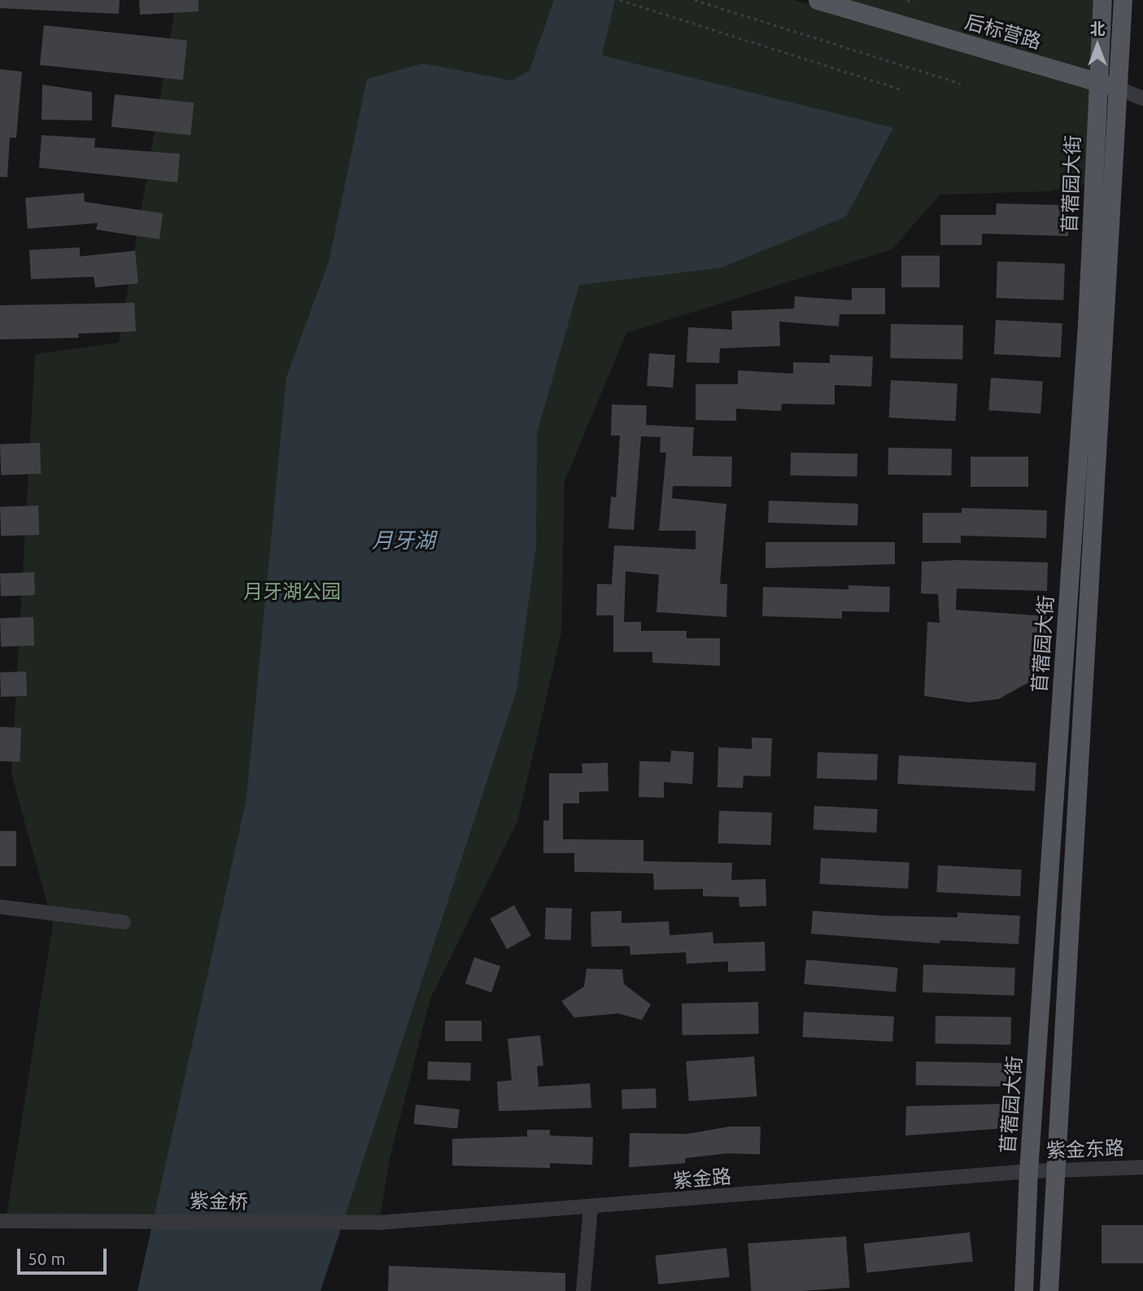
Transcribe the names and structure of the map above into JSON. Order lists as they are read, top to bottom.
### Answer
{
  "streets": {
    "main road": ["后标营路", "苜蓿园大街"],
    "street": ["紫金东路", "紫金路", "紫金桥"]
  },
  "crossings": [
    ["后标营路", "苜蓿园大街"],
    ["苜蓿园大街", "紫金东路"],
    ["苜蓿园大街", "紫金路"],
    ["紫金东路", "紫金路"],
    ["紫金路", "紫金桥"]
  ],
  "water": ["月牙湖"],
  "parks": ["月牙湖公园"],
  "scale_bar": "50 m",
  "north": "top"
}
